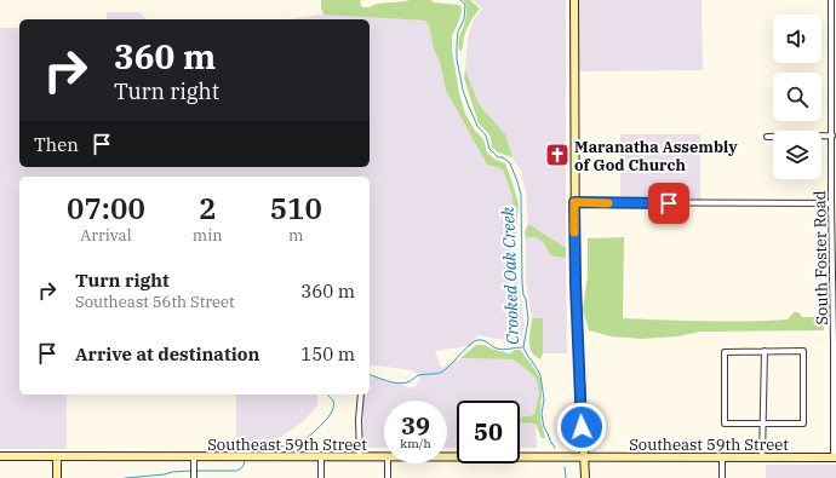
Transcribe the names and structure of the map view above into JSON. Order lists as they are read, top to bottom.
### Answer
{
  "streets": {
    "main road": ["Southeast 59th Street"],
    "street": ["South Foster Road"]
  },
  "crossings": [
    ["South Foster Road", "Southeast 59th Street"]
  ],
  "water": ["Crooked Oak Creek"],
  "places": {
    "church": ["Maranatha Assembly of God Church"]
  },
  "page": {
    "turn": ["360 m", "Turn right"],
    "then": "Then",
    "eta": [
      "07:00",
      "Arrival",
      "2",
      "min",
      "510",
      "m"
    ],
    "list": [
      {
        "name": "Turn right",
        "note": "Southeast 56th Street",
        "value": "360 m"
      },
      {
        "name": "Arrive at destination",
        "value": "150 m"
      }
    ],
    "speed": "39 km/h",
    "limit": "50"
  }
}
